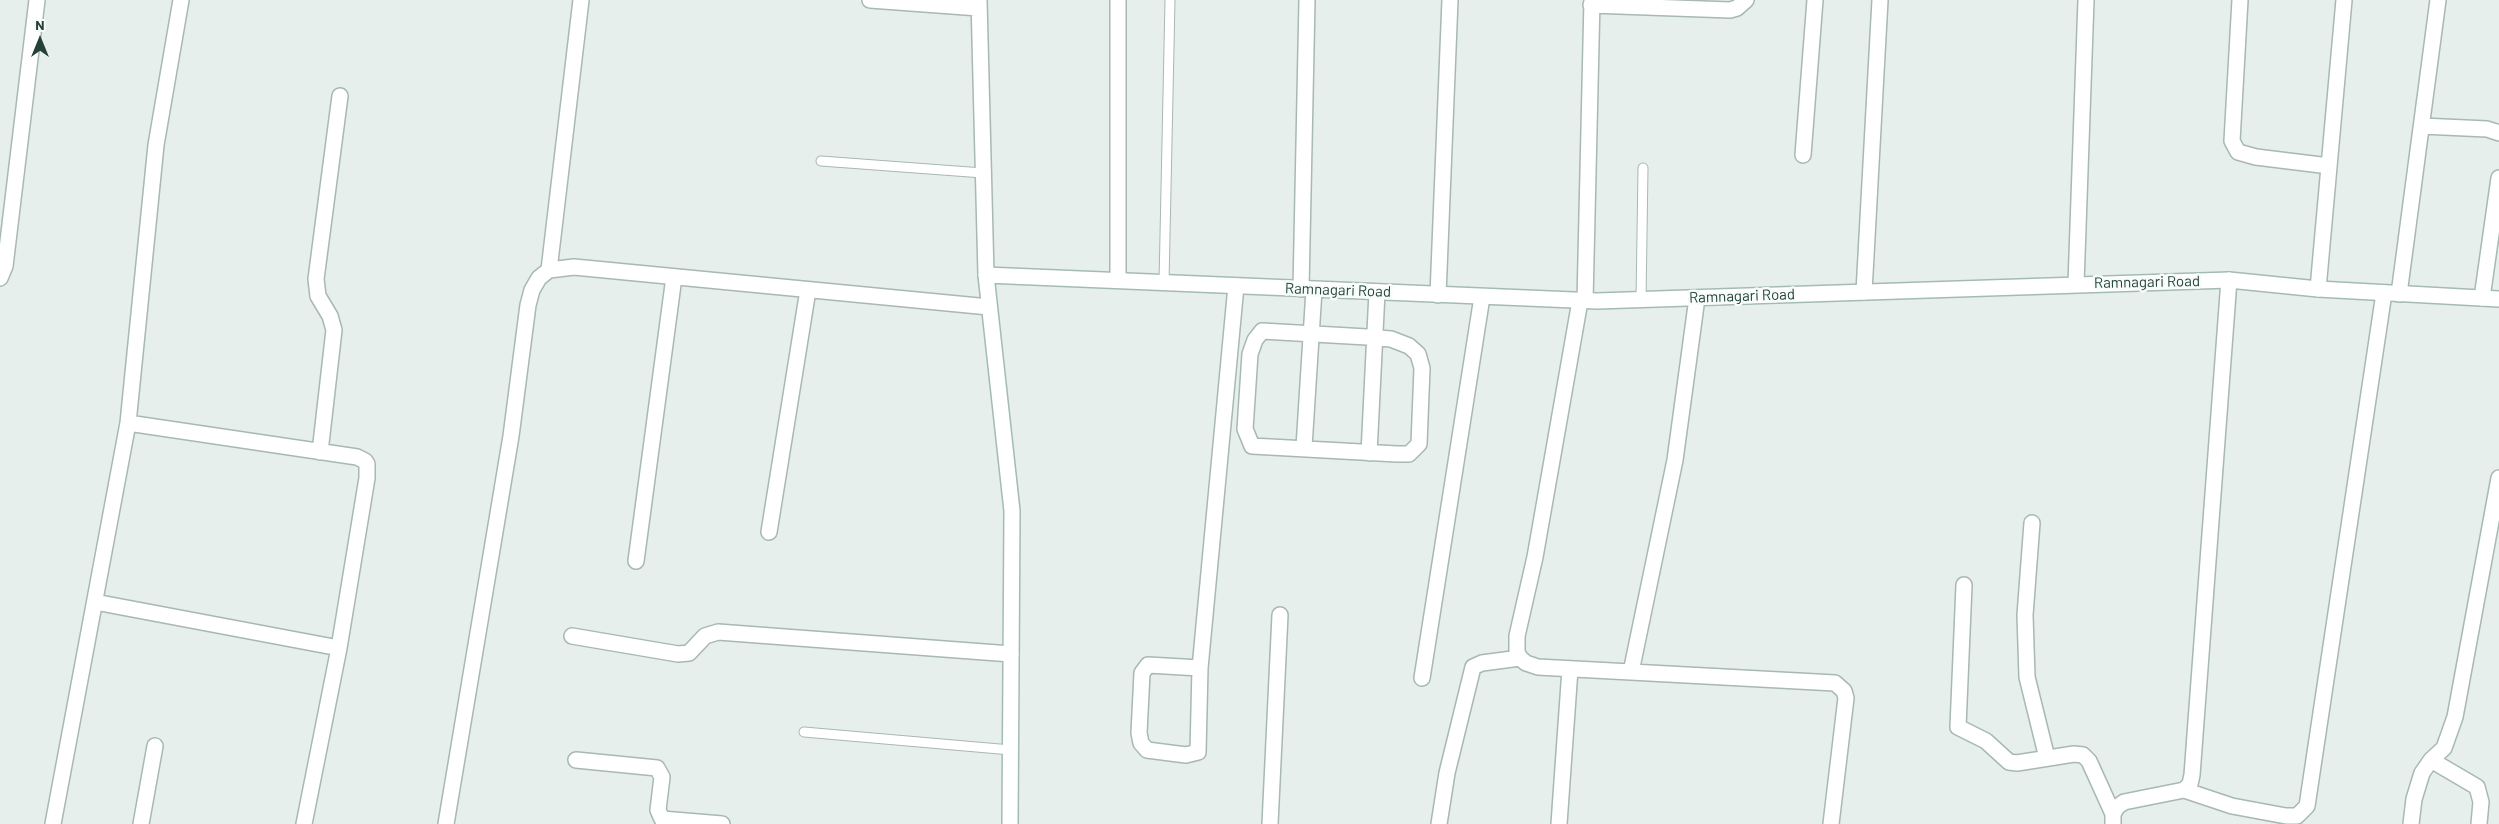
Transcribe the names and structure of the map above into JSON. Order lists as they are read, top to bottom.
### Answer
{
  "streets": {
    "street": ["Ramnagari Road"]
  },
  "north": "top"
}
